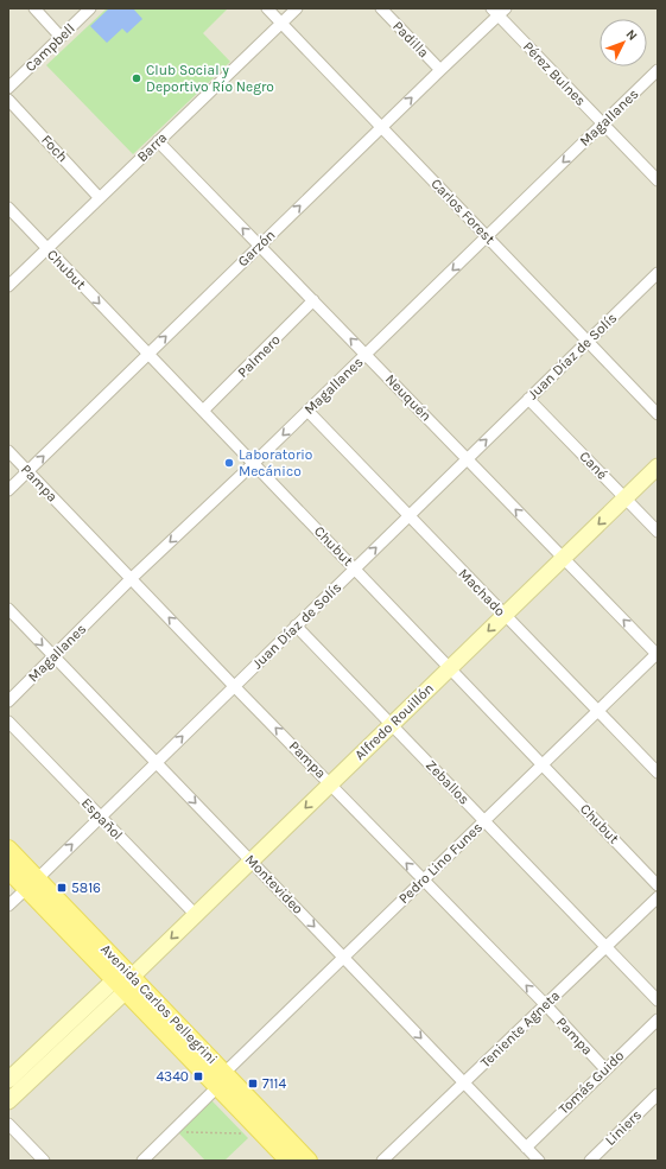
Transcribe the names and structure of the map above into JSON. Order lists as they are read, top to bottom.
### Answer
{
  "streets": {
    "main road": ["Avenida Carlos Pellegrini"],
    "street": [
      "Padilla",
      "Campbell",
      "Pérez Bulnes",
      "Magallanes",
      "Barra",
      "Foch",
      "Carlos Forest",
      "Garzón",
      "Chubut",
      "Palmero",
      "Juan Díaz de Solís",
      "Neuquén",
      "Cané",
      "Pampa",
      "Machado",
      "Alfredo Rouillón",
      "Zeballos",
      "Español",
      "Pedro Lino Funes",
      "Montevideo",
      "Teniente Agneta",
      "Tomás Guido",
      "Liniers"
    ]
  },
  "crossings": [
    ["Padilla", "Garzón"],
    ["Pérez Bulnes", "Magallanes"],
    ["Pérez Bulnes", "Garzón"],
    ["Magallanes", "Carlos Forest"],
    ["Magallanes", "Chubut"],
    ["Magallanes", "Neuquén"],
    ["Magallanes", "Pampa"],
    ["Magallanes", "Machado"],
    ["Magallanes", "Montevideo"],
    ["Barra", "Foch"],
    ["Barra", "Carlos Forest"],
    ["Barra", "Chubut"],
    ["Barra", "Neuquén"],
    ["Carlos Forest", "Garzón"],
    ["Carlos Forest", "Juan Díaz de Solís"],
    ["Garzón", "Chubut"],
    ["Garzón", "Neuquén"],
    ["Garzón", "Pampa"],
    ["Chubut", "Palmero"],
    ["Chubut", "Juan Díaz de Solís"],
    ["Chubut", "Alfredo Rouillón"],
    ["Chubut", "Pedro Lino Funes"],
    ["Palmero", "Neuquén"],
    ["Juan Díaz de Solís", "Neuquén"],
    ["Juan Díaz de Solís", "Cané"],
    ["Juan Díaz de Solís", "Pampa"],
    ["Juan Díaz de Solís", "Machado"],
    ["Juan Díaz de Solís", "Zeballos"],
    ["Juan Díaz de Solís", "Español"],
    ["Juan Díaz de Solís", "Montevideo"],
    ["Juan Díaz de Solís", "Avenida Carlos Pellegrini"],
    ["Neuquén", "Alfredo Rouillón"],
    ["Neuquén", "Pedro Lino Funes"],
    ["Cané", "Alfredo Rouillón"],
    ["Pampa", "Alfredo Rouillón"],
    ["Pampa", "Pedro Lino Funes"],
    ["Pampa", "Teniente Agneta"],
    ["Pampa", "Tomás Guido"],
    ["Machado", "Alfredo Rouillón"],
    ["Machado", "Pedro Lino Funes"],
    ["Alfredo Rouillón", "Zeballos"],
    ["Alfredo Rouillón", "Español"],
    ["Alfredo Rouillón", "Montevideo"],
    ["Alfredo Rouillón", "Avenida Carlos Pellegrini"],
    ["Zeballos", "Pedro Lino Funes"],
    ["Zeballos", "Teniente Agneta"],
    ["Pedro Lino Funes", "Montevideo"],
    ["Pedro Lino Funes", "Avenida Carlos Pellegrini"],
    ["Montevideo", "Teniente Agneta"],
    ["Montevideo", "Tomás Guido"]
  ],
  "one_way": [
    "Magallanes",
    "Garzón",
    "Juan Díaz de Solís",
    "Neuquén",
    "Pampa",
    "Alfredo Rouillón",
    "Montevideo"
  ],
  "places": {
    "other": ["Club Social y Deportivo Río Negro", "Laboratorio Mecánico"],
    "transit": ["5816", "4340", "7114"]
  },
  "north": "top right"
}
